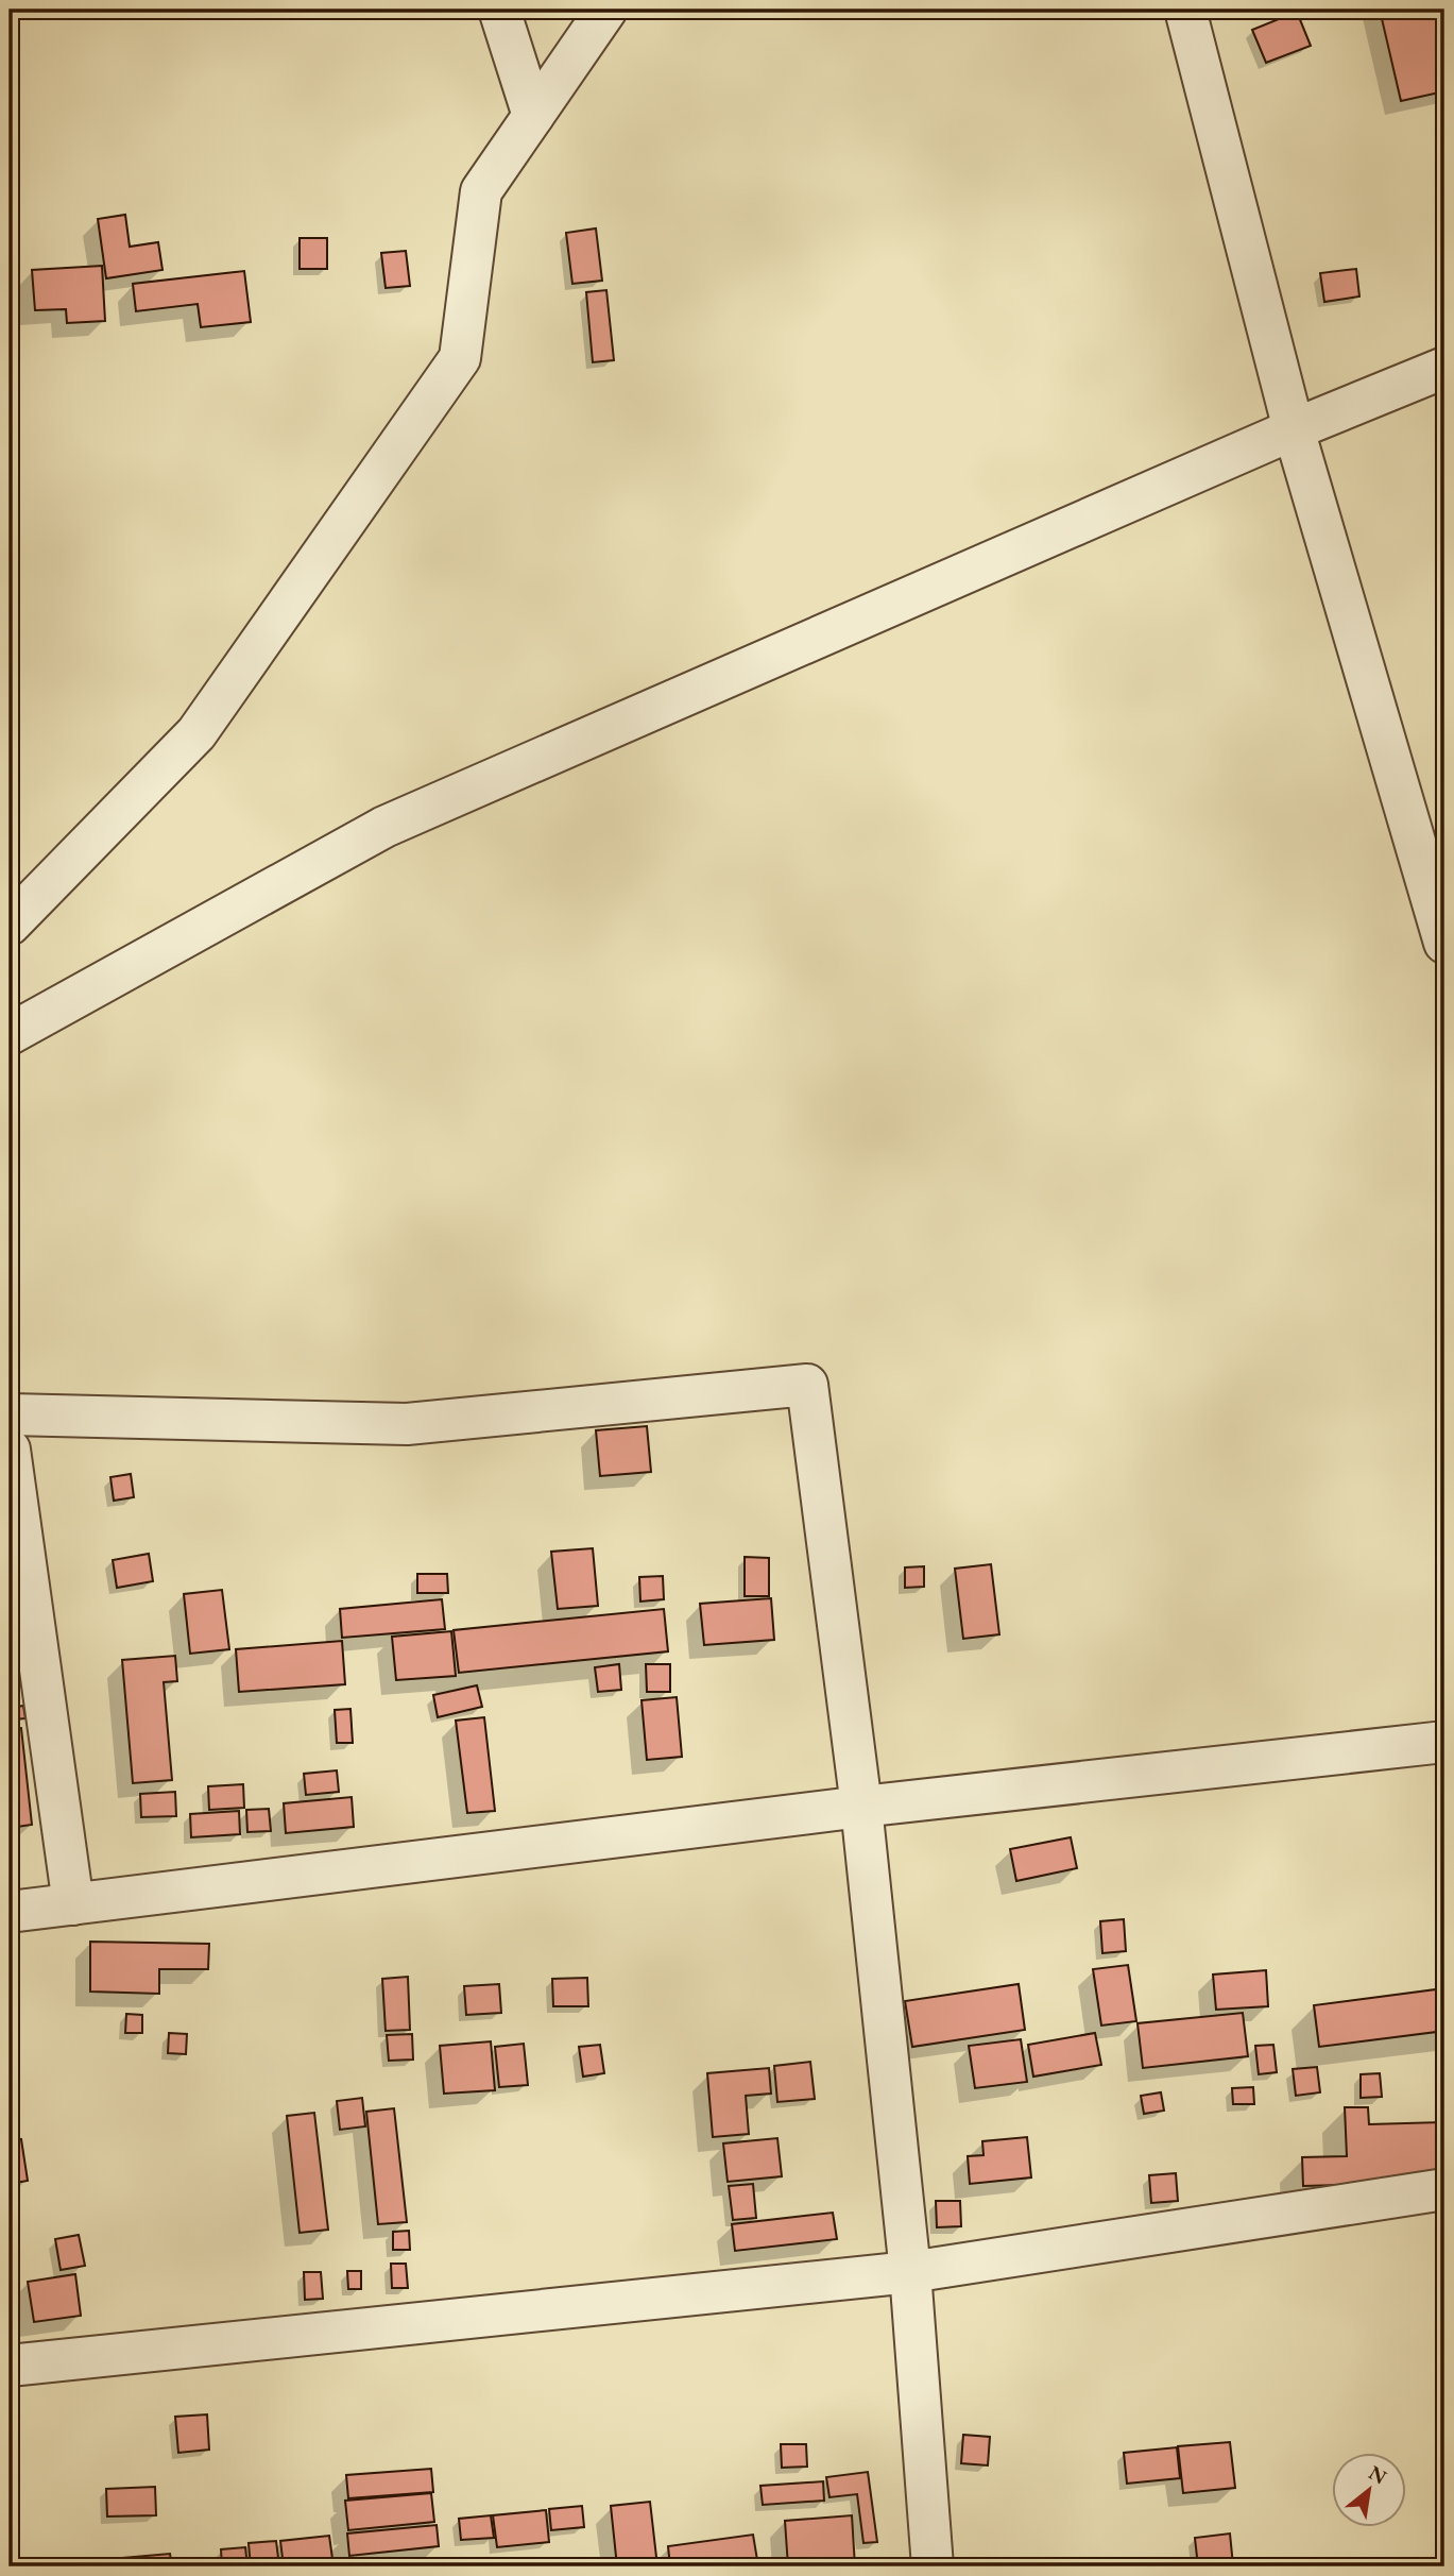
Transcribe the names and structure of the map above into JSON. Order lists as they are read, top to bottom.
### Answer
{
  "north": "top right"
}
